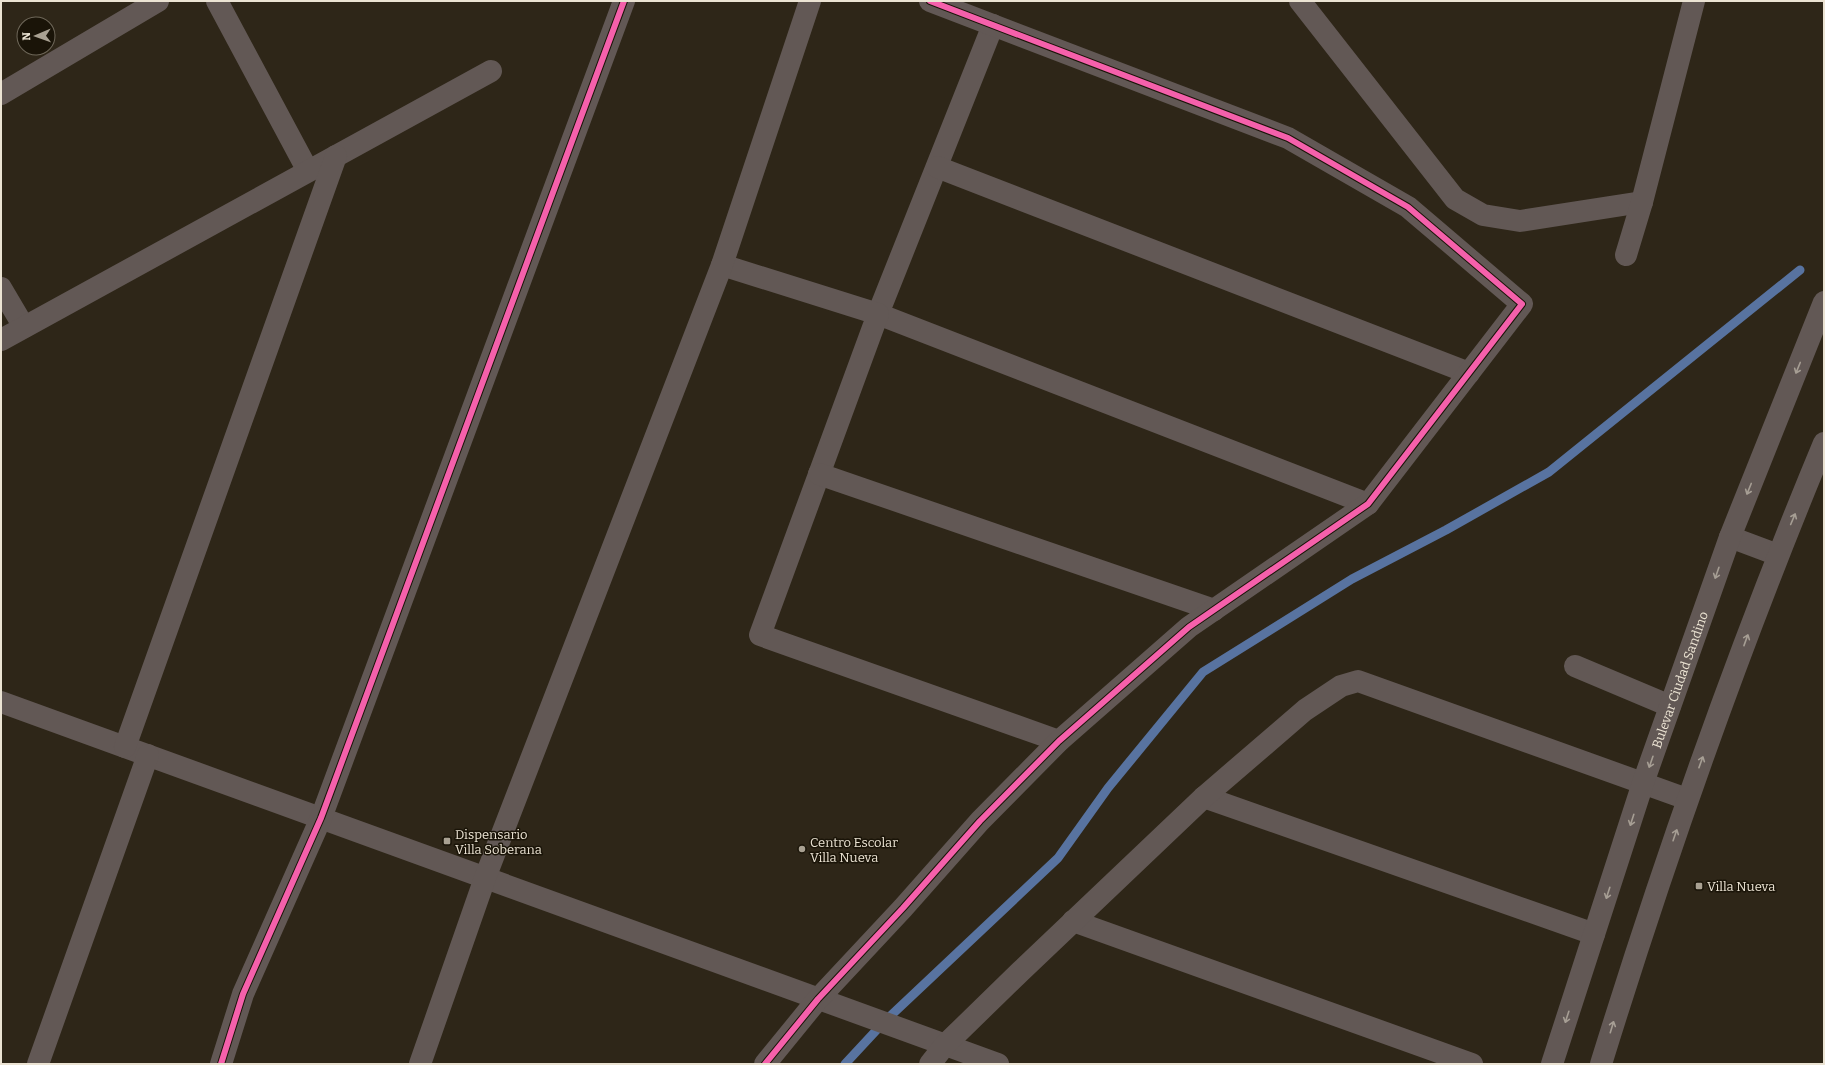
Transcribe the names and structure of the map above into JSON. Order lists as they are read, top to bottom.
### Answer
{
  "streets": {
    "street": ["Bulevar Ciudad Sandino"]
  },
  "places": {
    "transit": ["Dispensario Villa Soberana", "Villa Nueva"],
    "other": ["Centro Escolar Villa Nueva"]
  },
  "north": "left"
}
